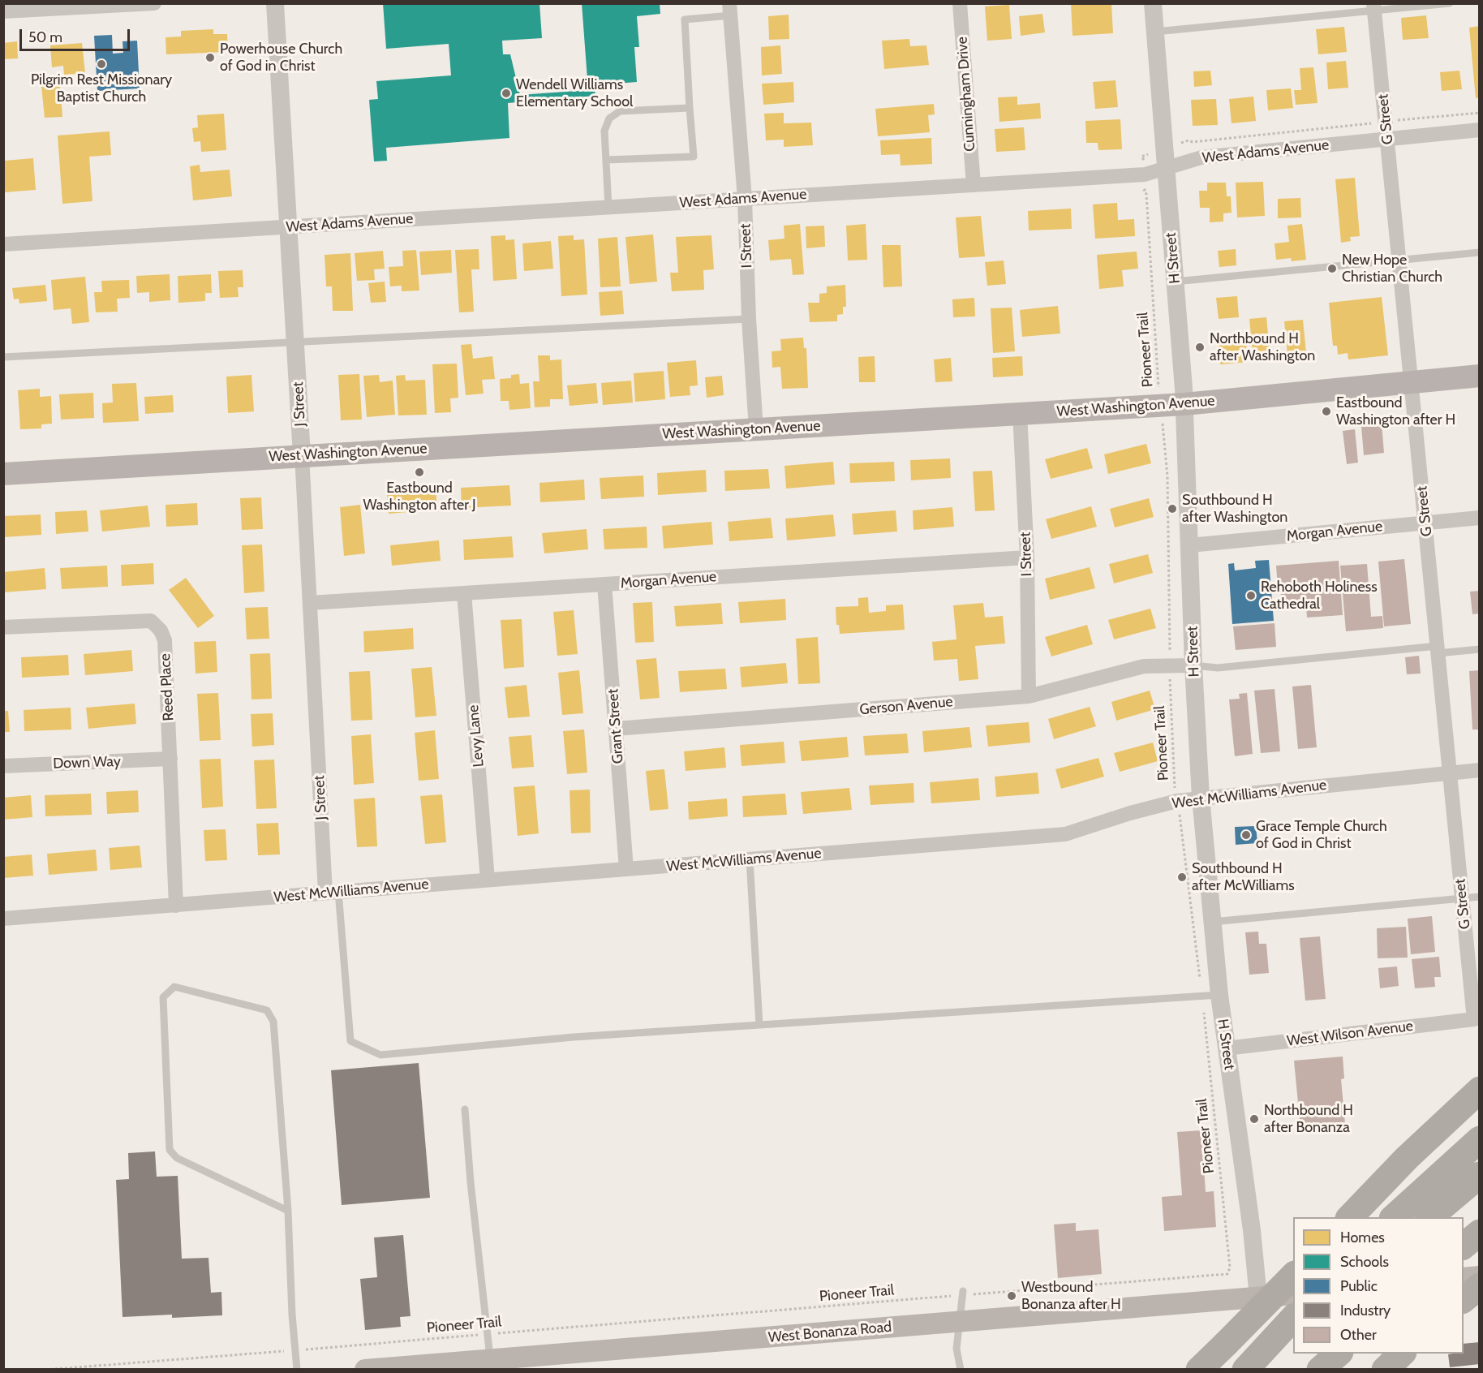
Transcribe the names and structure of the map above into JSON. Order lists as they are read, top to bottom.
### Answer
{
  "streets": {
    "main road": ["West Washington Avenue", "West Bonanza Road"],
    "street": [
      "Cunningham Drive",
      "G Street",
      "West Adams Avenue",
      "I Street",
      "H Street",
      "J Street",
      "Morgan Avenue",
      "Reed Place",
      "Gerson Avenue",
      "Grant Street",
      "Levy Lane",
      "Down Way",
      "West McWilliams Avenue",
      "West Wilson Avenue"
    ],
    "path": ["Pioneer Trail"]
  },
  "crossings": [
    ["Cunningham Drive", "West Adams Avenue"],
    ["G Street", "West Adams Avenue"],
    ["G Street", "Pioneer Trail"],
    ["G Street", "West Washington Avenue"],
    ["G Street", "Morgan Avenue"],
    ["G Street", "West McWilliams Avenue"],
    ["G Street", "West Wilson Avenue"],
    ["West Adams Avenue", "I Street"],
    ["West Adams Avenue", "H Street"],
    ["West Adams Avenue", "Pioneer Trail"],
    ["West Adams Avenue", "J Street"],
    ["I Street", "West Washington Avenue"],
    ["I Street", "Morgan Avenue"],
    ["I Street", "Gerson Avenue"],
    ["H Street", "Pioneer Trail"],
    ["H Street", "West Washington Avenue"],
    ["H Street", "Morgan Avenue"],
    ["H Street", "Gerson Avenue"],
    ["H Street", "West McWilliams Avenue"],
    ["H Street", "West Wilson Avenue"],
    ["H Street", "West Bonanza Road"],
    ["Pioneer Trail", "West Washington Avenue"],
    ["Pioneer Trail", "Gerson Avenue"],
    ["Pioneer Trail", "West McWilliams Avenue"],
    ["J Street", "West Washington Avenue"],
    ["J Street", "Morgan Avenue"],
    ["J Street", "West McWilliams Avenue"],
    ["Morgan Avenue", "Grant Street"],
    ["Morgan Avenue", "Levy Lane"],
    ["Reed Place", "Down Way"],
    ["Reed Place", "West McWilliams Avenue"],
    ["Gerson Avenue", "Grant Street"],
    ["Grant Street", "West McWilliams Avenue"],
    ["Levy Lane", "West McWilliams Avenue"]
  ],
  "places": [
    "Powerhouse Church of God in Christ",
    "Pilgrim Rest Missionary Baptist Church",
    "Wendell Williams Elementary School",
    "New Hope Christian Church",
    "Northbound H after Washington",
    "Eastbound Washington after H",
    "Eastbound Washington after J",
    "Southbound H after Washington",
    "Rehoboth Holiness Cathedral",
    "Grace Temple Church of God in Christ",
    "Southbound H after McWilliams",
    "Northbound H after Bonanza",
    "Westbound Bonanza after H"
  ],
  "legend": [
    "Homes",
    "Schools",
    "Public",
    "Industry",
    "Other"
  ],
  "scale_bar": "50 m"
}
